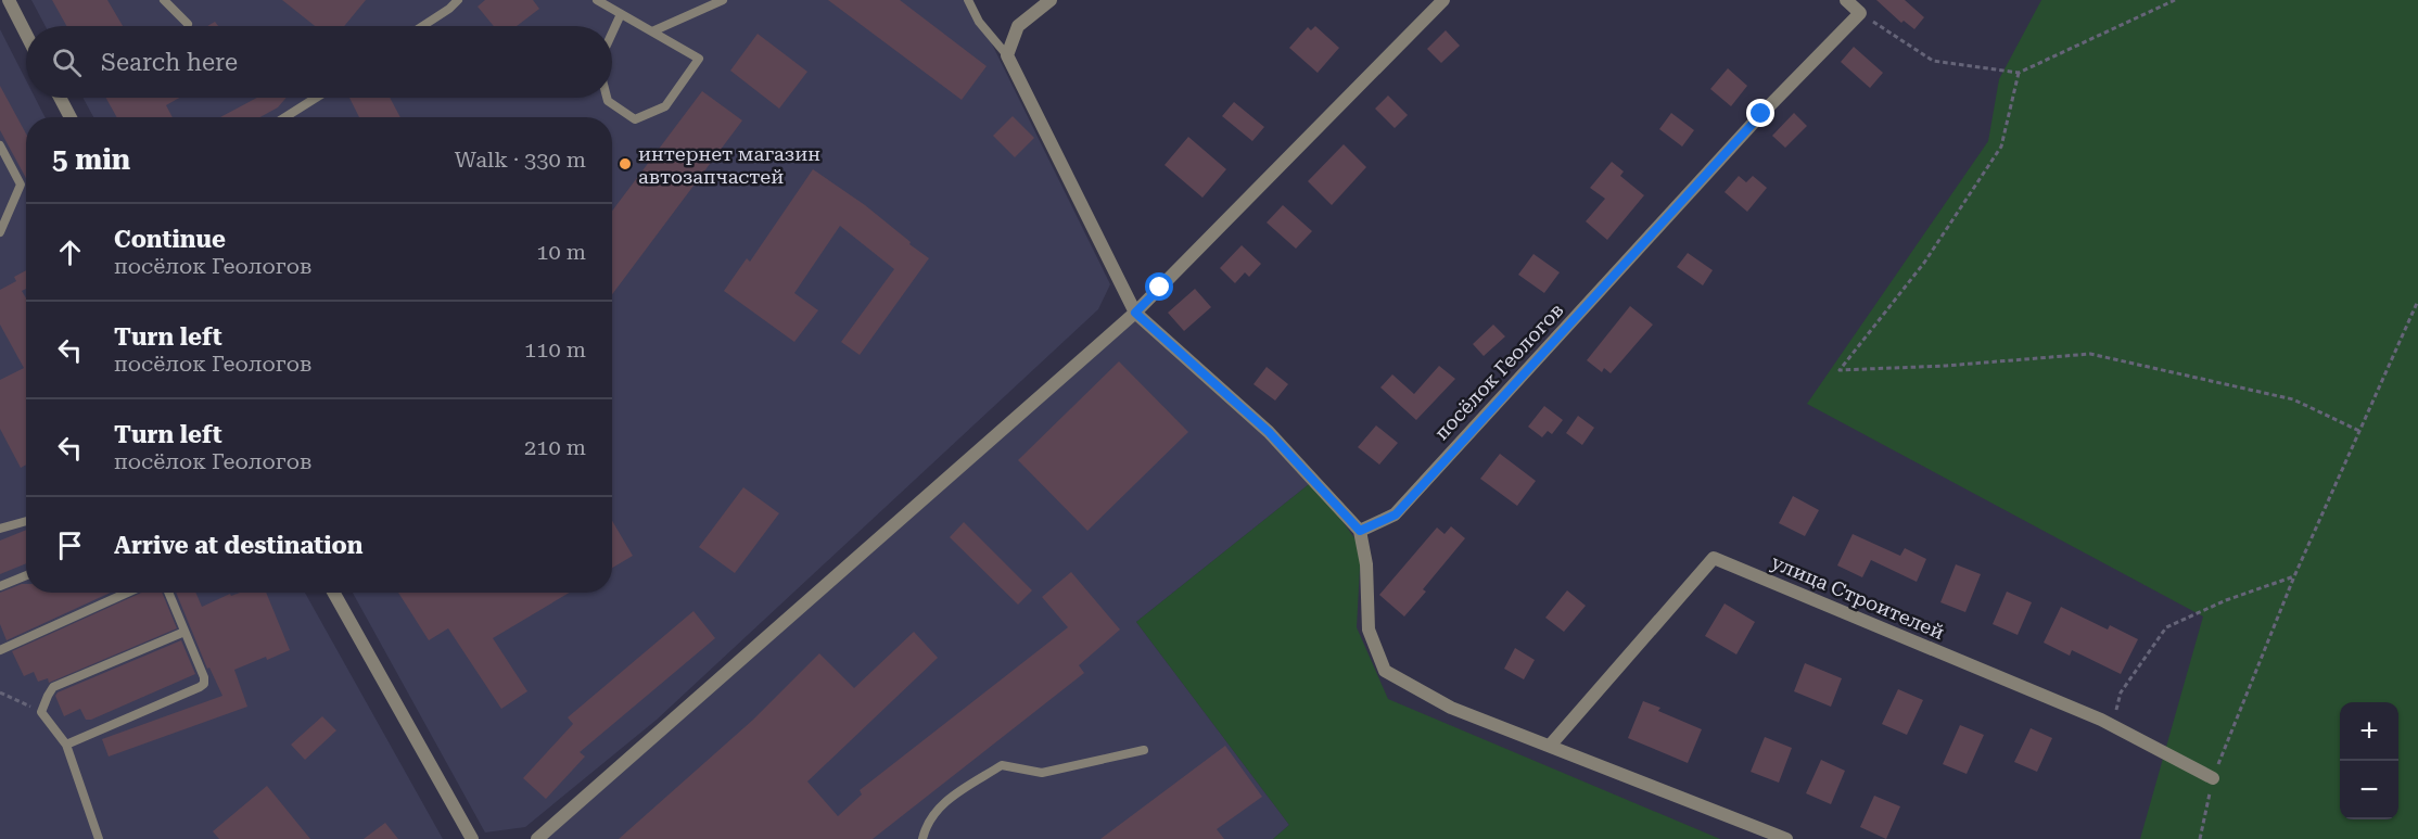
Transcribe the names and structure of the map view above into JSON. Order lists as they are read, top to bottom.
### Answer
{
  "streets": {
    "street": ["посёлок Геологов", "улица Строителей"]
  },
  "places": ["интернет магазин автозапчастей"],
  "page": {
    "search": "Search here",
    "heading": ["5 min", "Walk · 330 m"],
    "list": [
      ["Continue", "посёлок Геологов", "10 m"],
      ["Turn left", "посёлок Геологов", "110 m"],
      ["Turn left", "посёлок Геологов", "210 m"],
      "Arrive at destination"
    ],
    "map_buttons": ["+", "−"]
  }
}
